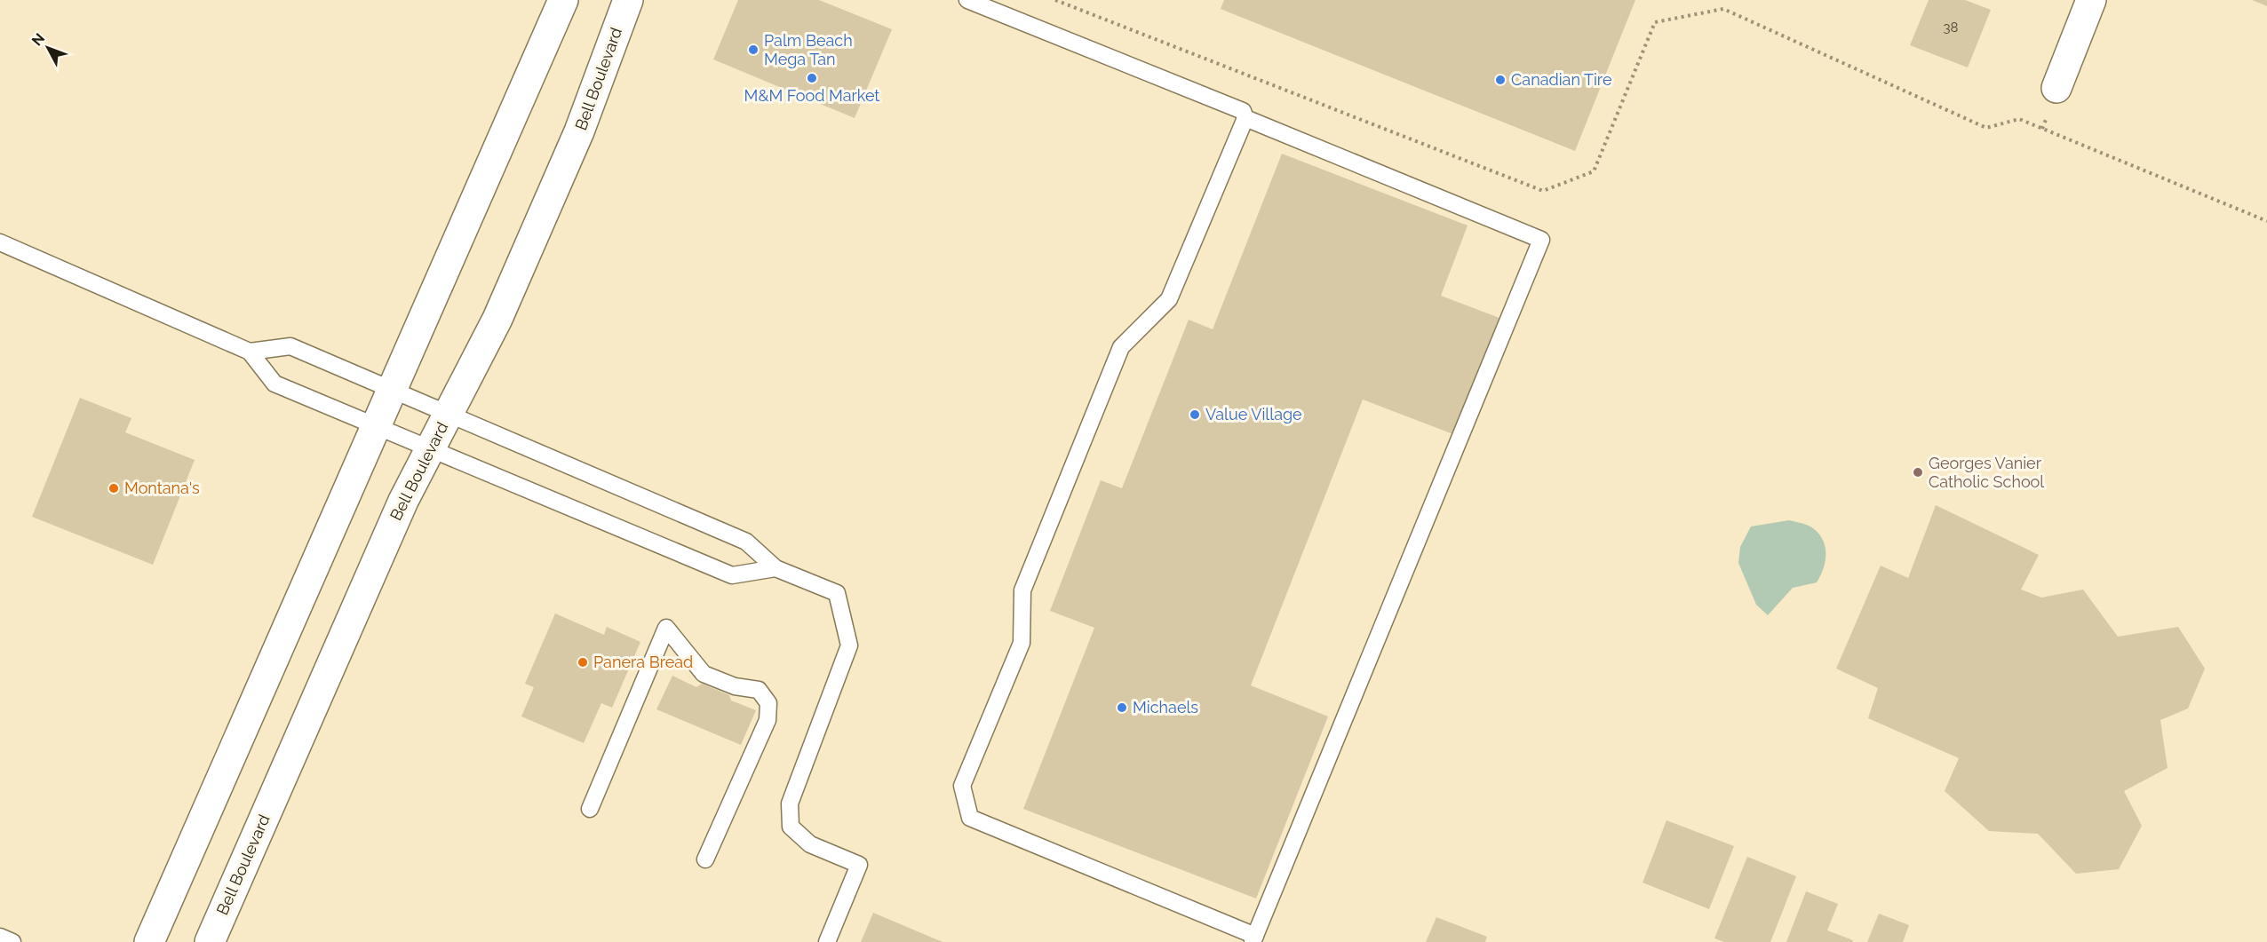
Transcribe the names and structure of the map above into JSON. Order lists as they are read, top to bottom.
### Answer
{
  "streets": {
    "main road": ["Bell Boulevard"]
  },
  "places": [
    "Palm Beach Mega Tan",
    "M&M Food Market",
    "Canadian Tire",
    "Value Village",
    "Georges Vanier Catholic School",
    "Montana's",
    "Panera Bread",
    "Michaels"
  ],
  "house_numbers": ["38"],
  "north": "top left"
}
